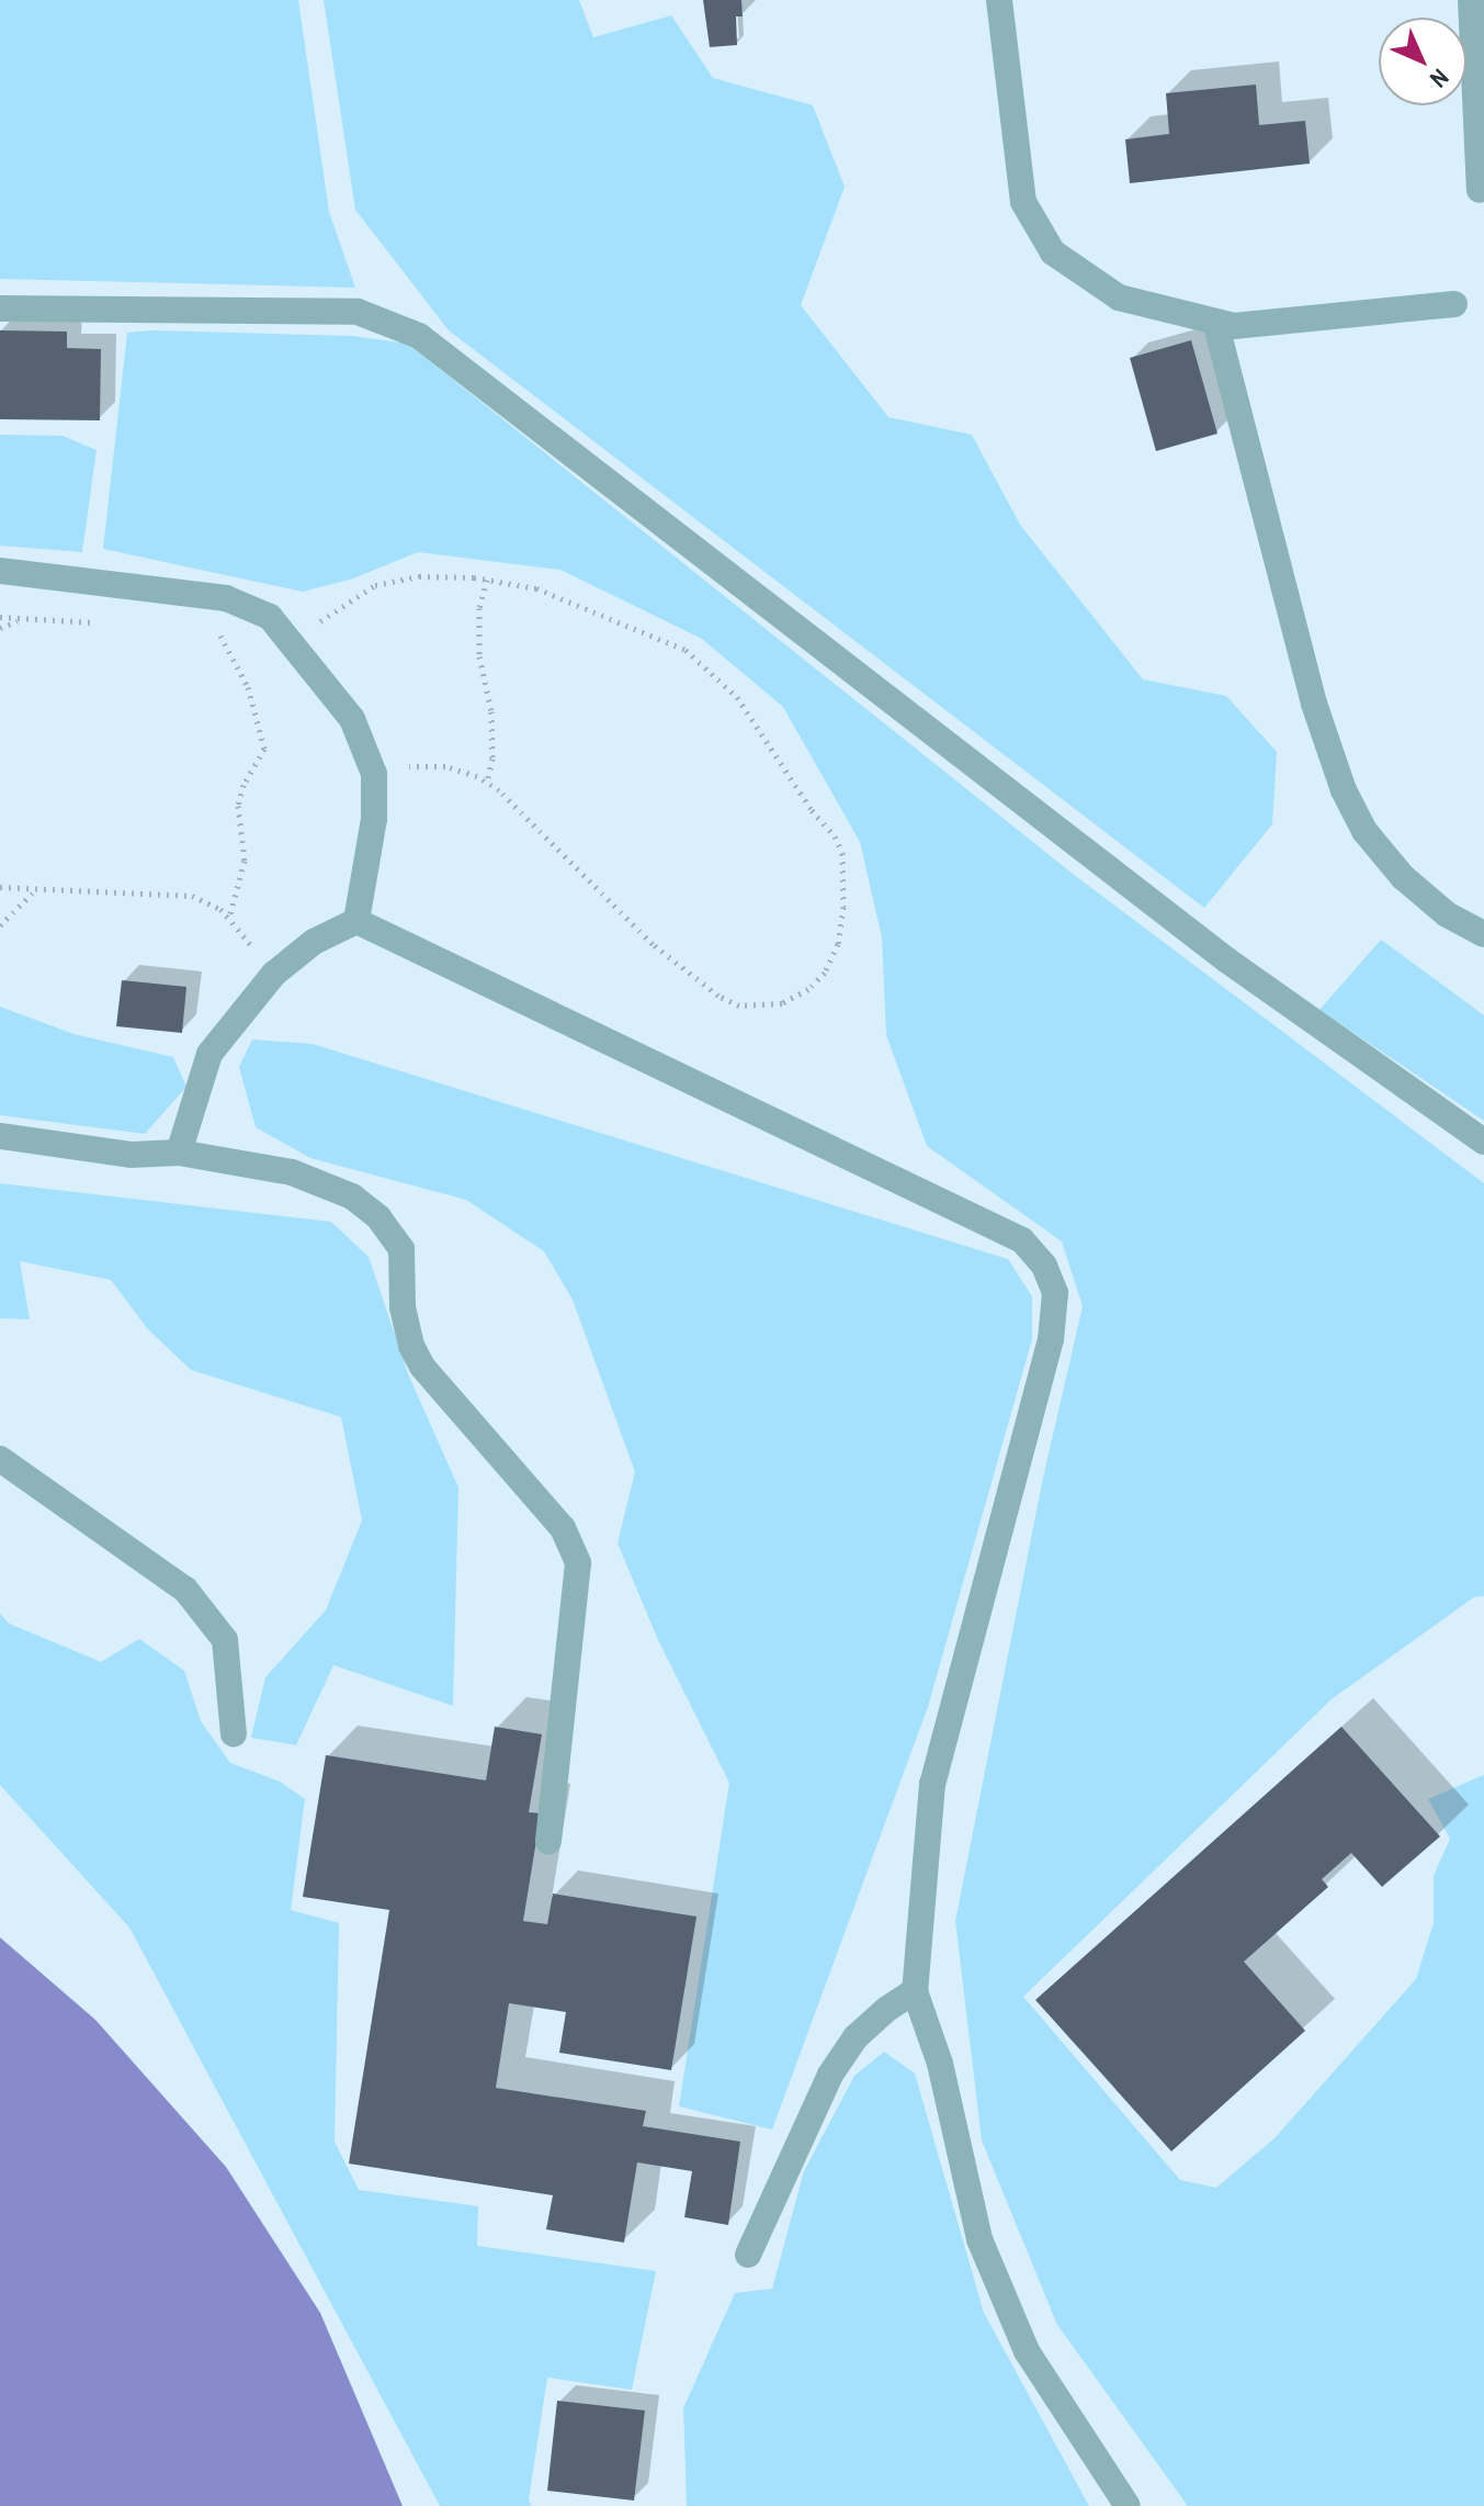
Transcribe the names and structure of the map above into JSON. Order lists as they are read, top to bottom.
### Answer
{
  "north": "bottom right"
}
